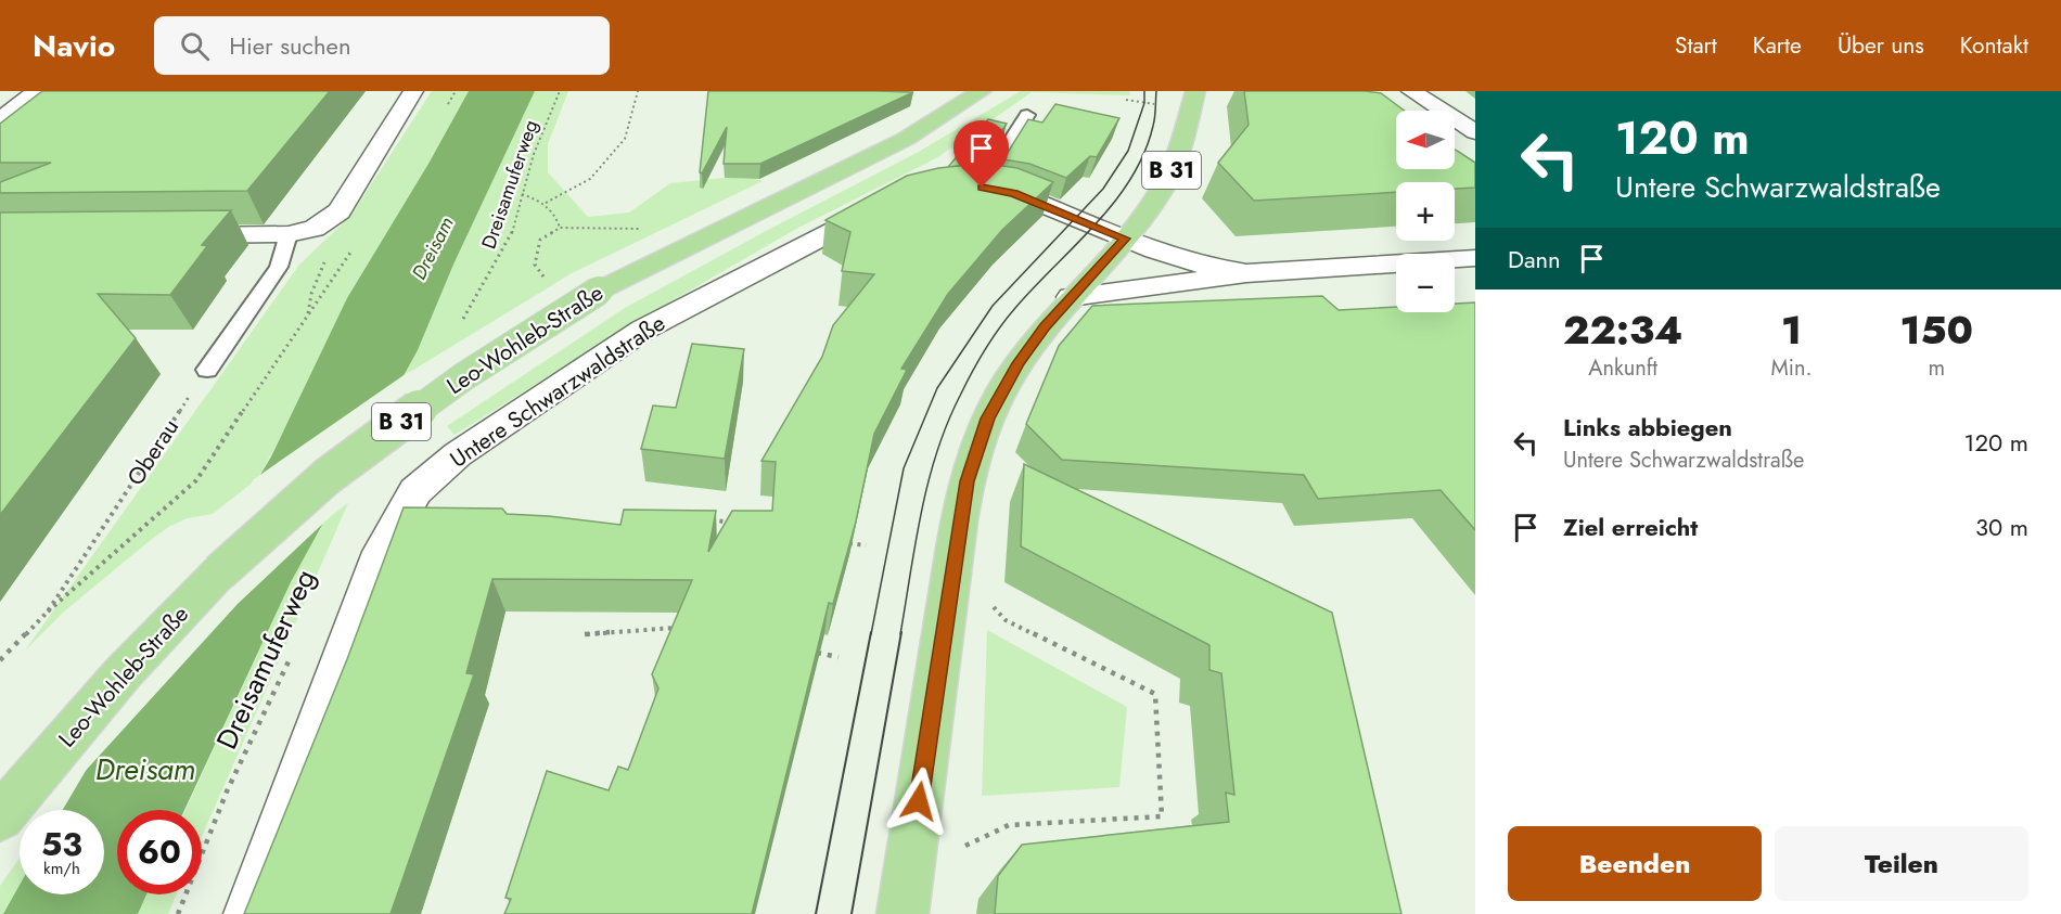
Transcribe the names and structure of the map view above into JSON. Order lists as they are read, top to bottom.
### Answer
{
  "streets": {
    "main road": ["B 31", "Leo-Wohleb-Straße"],
    "street": ["Untere Schwarzwaldstraße"],
    "path": ["Dreisamuferweg", "Oberau"]
  },
  "water": ["Dreisam"],
  "north": "left",
  "page": {
    "header": "Navio",
    "search": "Hier suchen",
    "nav": [
      "Start",
      "Karte",
      "Über uns",
      "Kontakt"
    ],
    "turn": ["120 m", "Untere Schwarzwaldstraße"],
    "map_buttons": ["+", "−"],
    "then": "Dann",
    "eta": [
      "22:34",
      "Ankunft",
      "1",
      "Min.",
      "150",
      "m"
    ],
    "list": [
      {
        "name": "Links abbiegen",
        "note": "Untere Schwarzwaldstraße",
        "value": "120 m"
      },
      {
        "name": "Ziel erreicht",
        "value": "30 m"
      }
    ],
    "speed": "53 km/h",
    "limit": "60",
    "buttons": ["Beenden", "Teilen"]
  }
}
